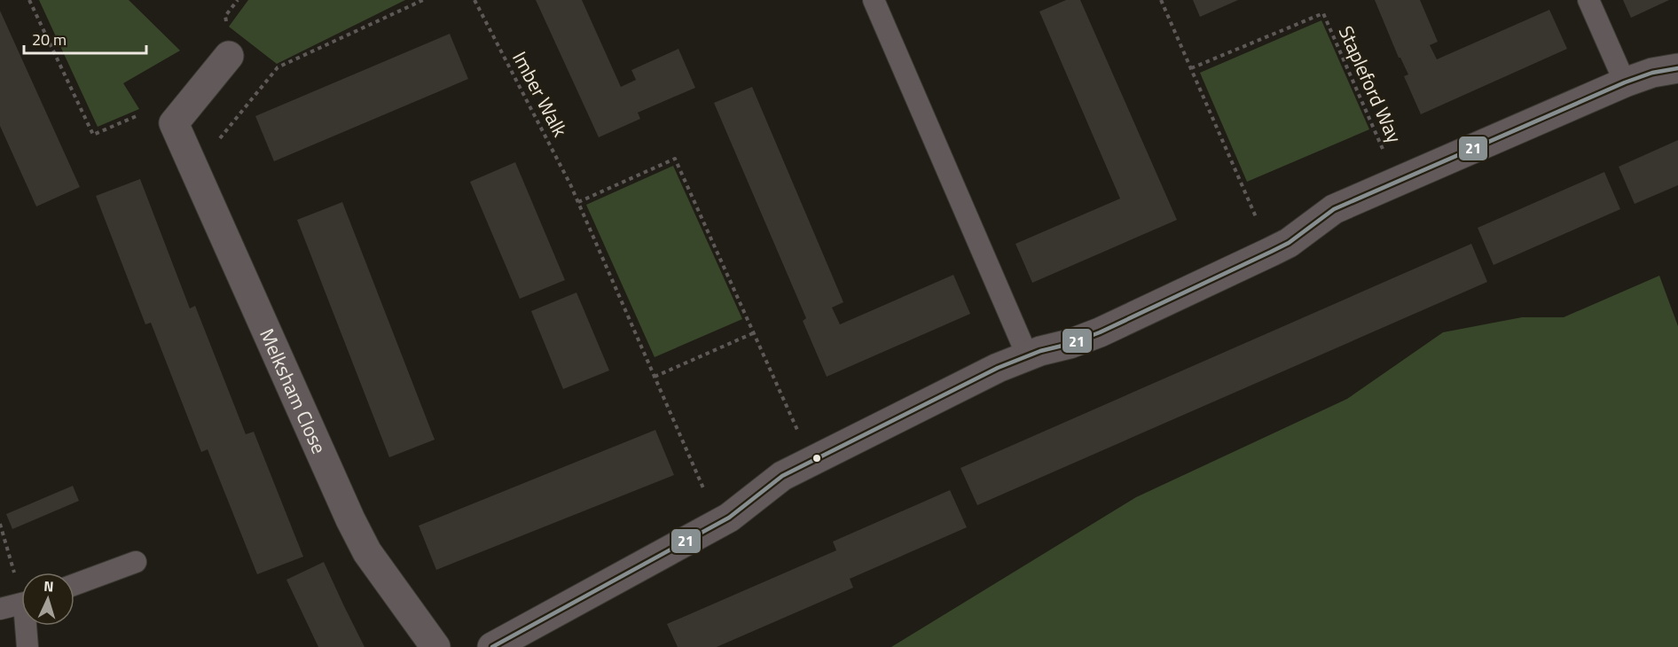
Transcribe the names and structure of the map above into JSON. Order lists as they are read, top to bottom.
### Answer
{
  "streets": {
    "street": ["Melksham Close"],
    "path": ["Stapleford Way", "Imber Walk"]
  },
  "lines": ["transit line 21"],
  "scale_bar": "20 m",
  "north": "top"
}
